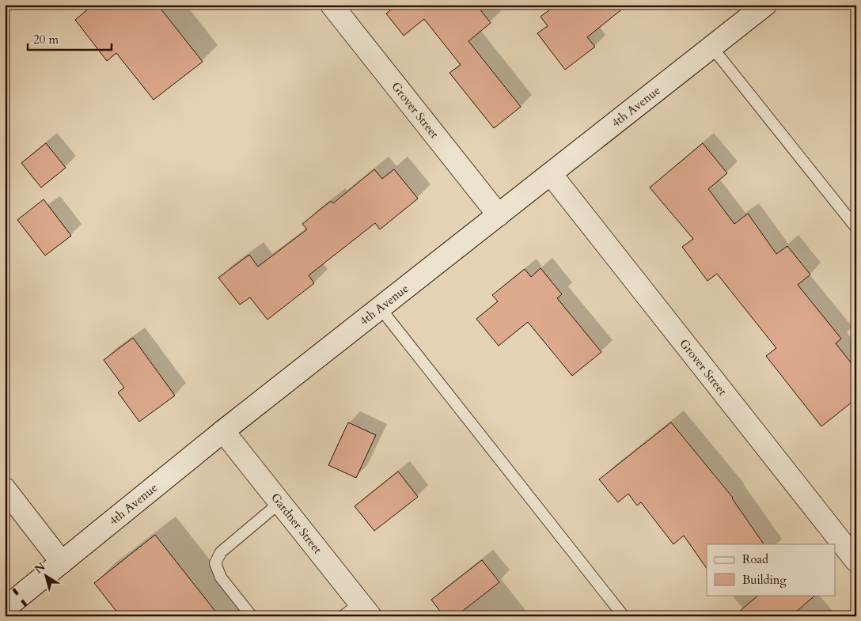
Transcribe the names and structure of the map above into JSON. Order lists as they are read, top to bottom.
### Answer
{
  "streets": {
    "street": ["4th Avenue", "Grover Street", "Gardner Street"]
  },
  "crossings": [
    ["4th Avenue", "Grover Street"],
    ["4th Avenue", "Gardner Street"]
  ],
  "legend": ["Road", "Building"],
  "scale_bar": "20 m",
  "north": "top left"
}
